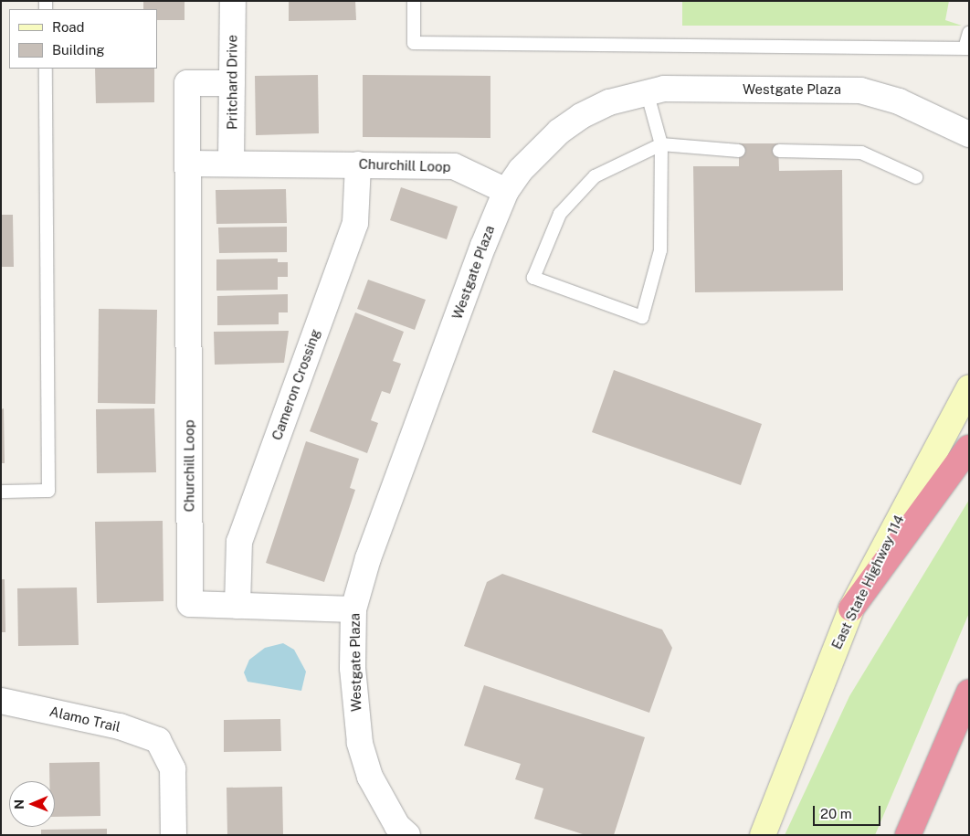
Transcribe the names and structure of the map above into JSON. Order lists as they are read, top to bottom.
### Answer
{
  "streets": {
    "main road": ["East State Highway 114"],
    "street": [
      "Pritchard Drive",
      "Westgate Plaza",
      "Churchill Loop",
      "Cameron Crossing",
      "Alamo Trail"
    ]
  },
  "crossings": [
    ["Pritchard Drive", "Churchill Loop"],
    ["Westgate Plaza", "Churchill Loop"],
    ["Churchill Loop", "Cameron Crossing"]
  ],
  "legend": ["Road", "Building"],
  "scale_bar": "20 m",
  "north": "left"
}
